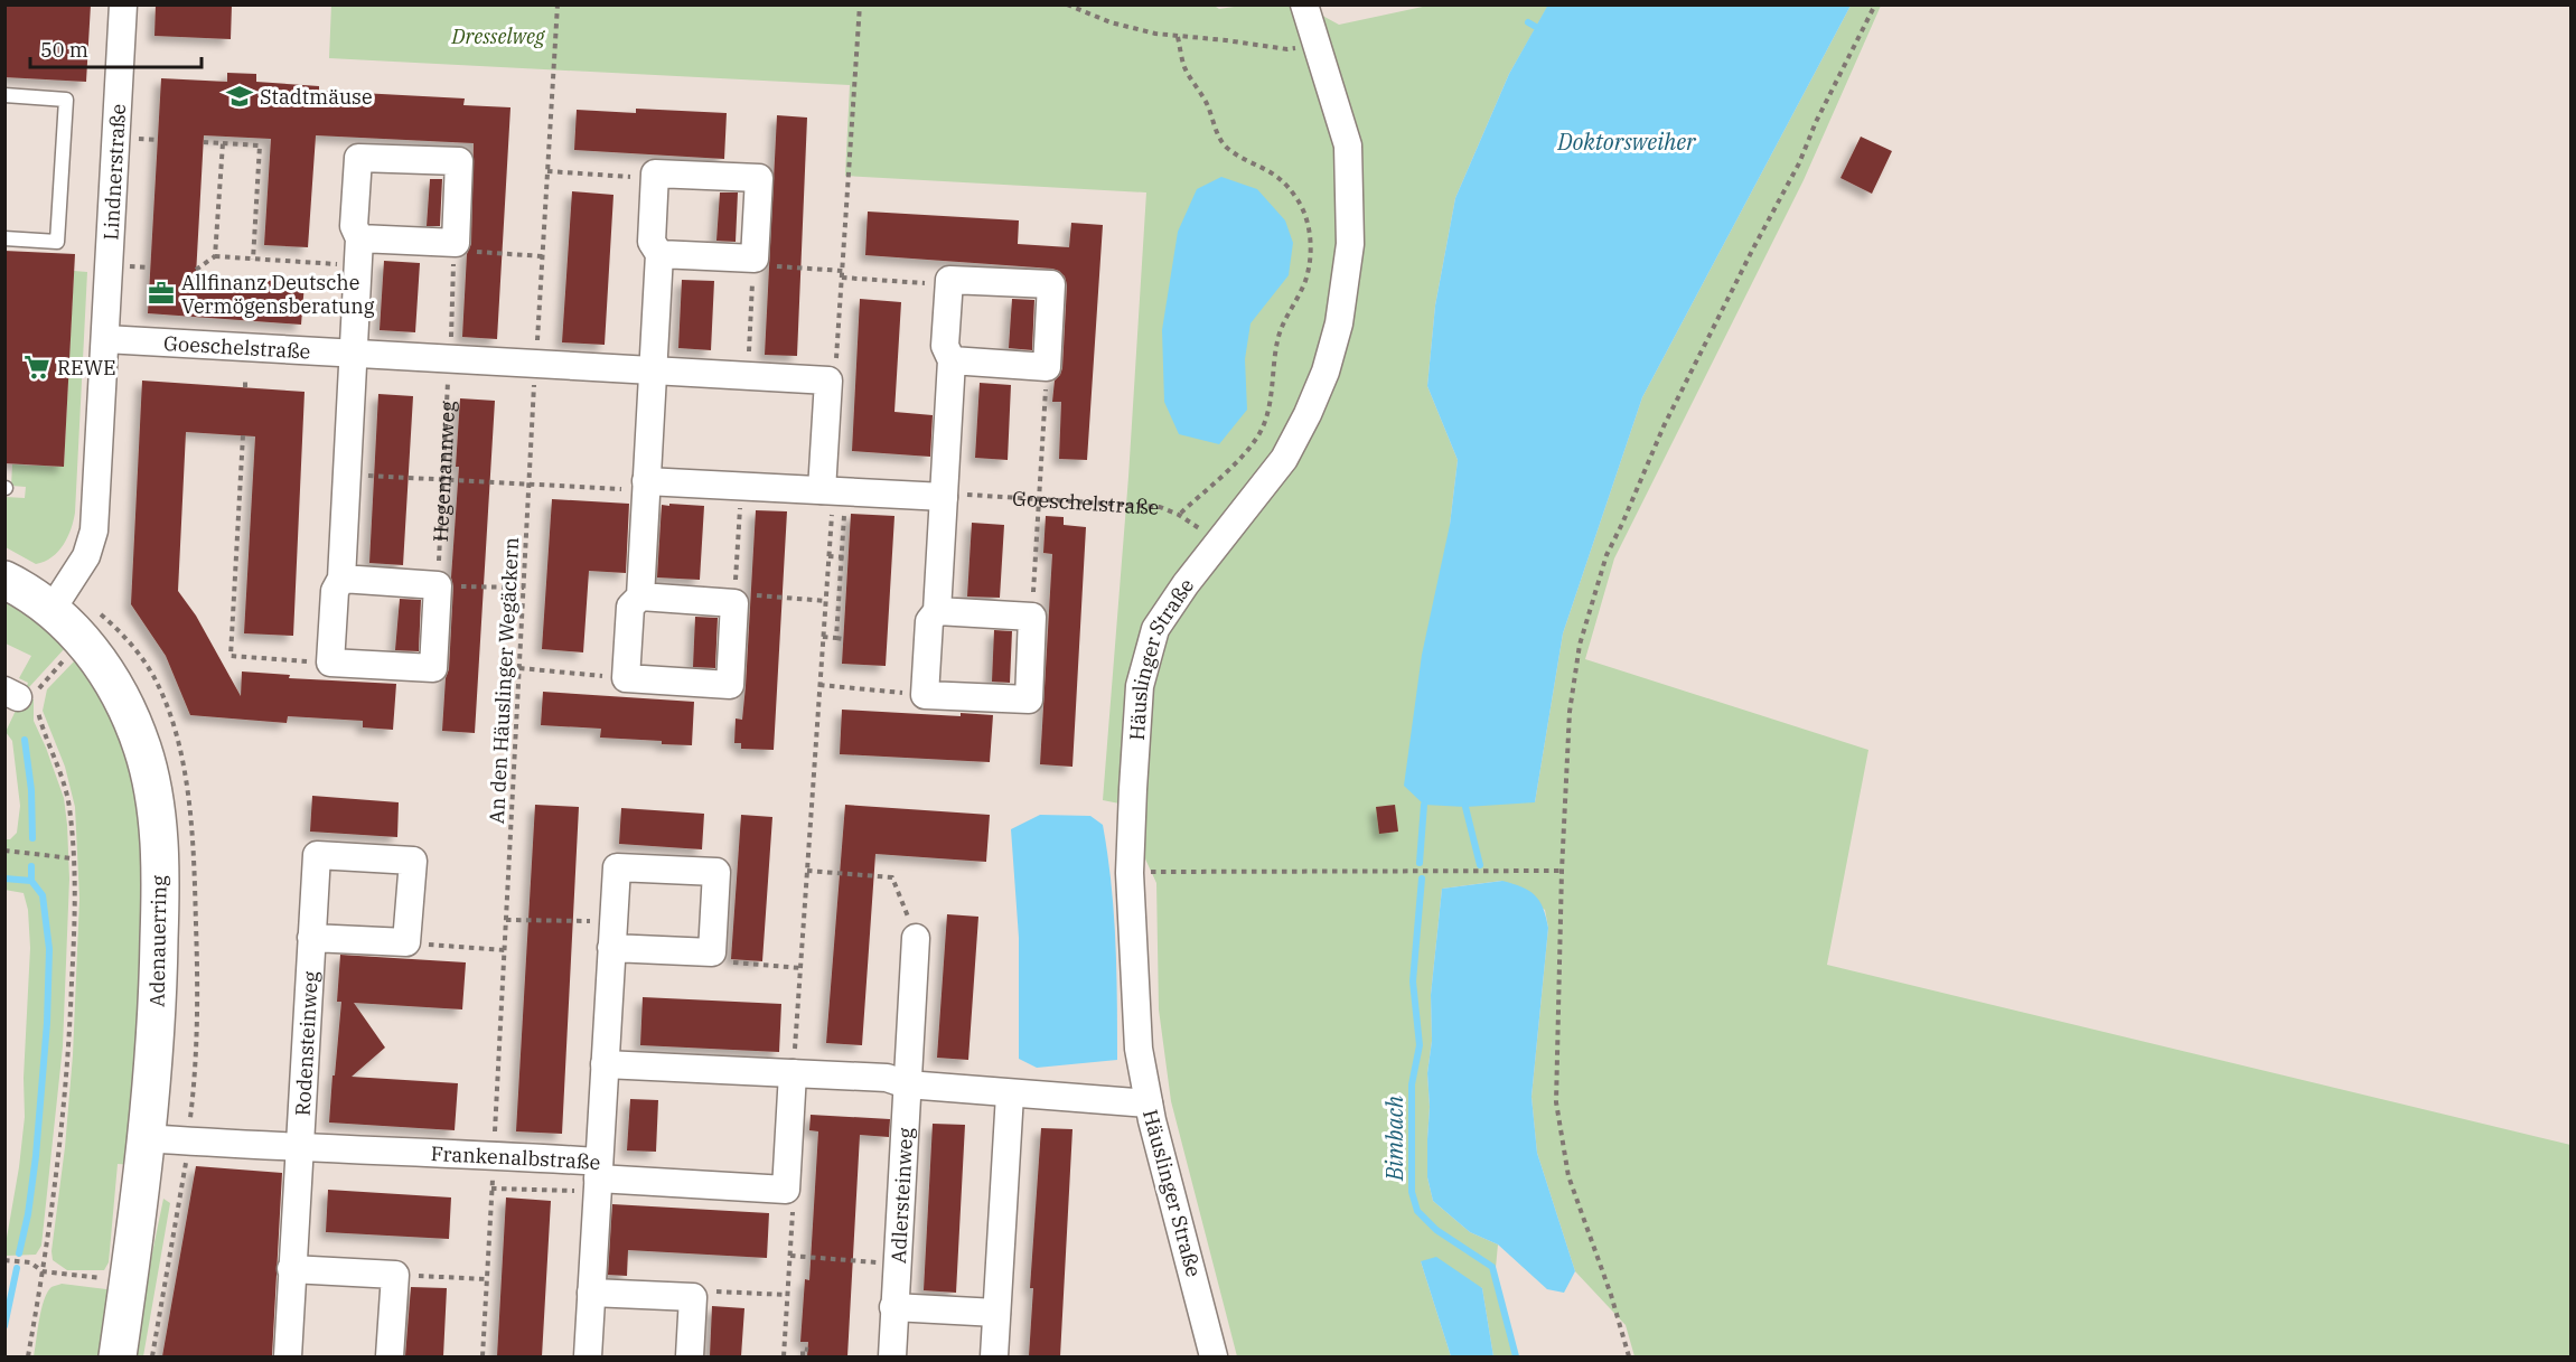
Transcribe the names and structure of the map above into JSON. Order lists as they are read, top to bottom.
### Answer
{
  "streets": {
    "main road": ["Adenauerring"],
    "street": [
      "Lindnerstraße",
      "Goeschelstraße",
      "Häuslinger Straße",
      "Rodensteinweg",
      "Frankenalbstraße",
      "Adlersteinweg"
    ],
    "path": ["Hegemannweg", "An den Häuslinger Wegäckern"]
  },
  "crossings": [
    ["Lindnerstraße", "Goeschelstraße"],
    ["Goeschelstraße", "Hegemannweg"],
    ["Goeschelstraße", "Häuslinger Straße"],
    ["Goeschelstraße", "An den Häuslinger Wegäckern"],
    ["An den Häuslinger Wegäckern", "Frankenalbstraße"],
    ["Adenauerring", "Frankenalbstraße"],
    ["Rodensteinweg", "Frankenalbstraße"]
  ],
  "water": ["Doktorsweiher", "Bimbach"],
  "parks": ["Dresselweg"],
  "places": {
    "school or university": ["Stadtmäuse"],
    "office": ["Allfinanz Deutsche Vermögensberatung"],
    "supermarket": ["REWE"]
  },
  "scale_bar": "50 m"
}
